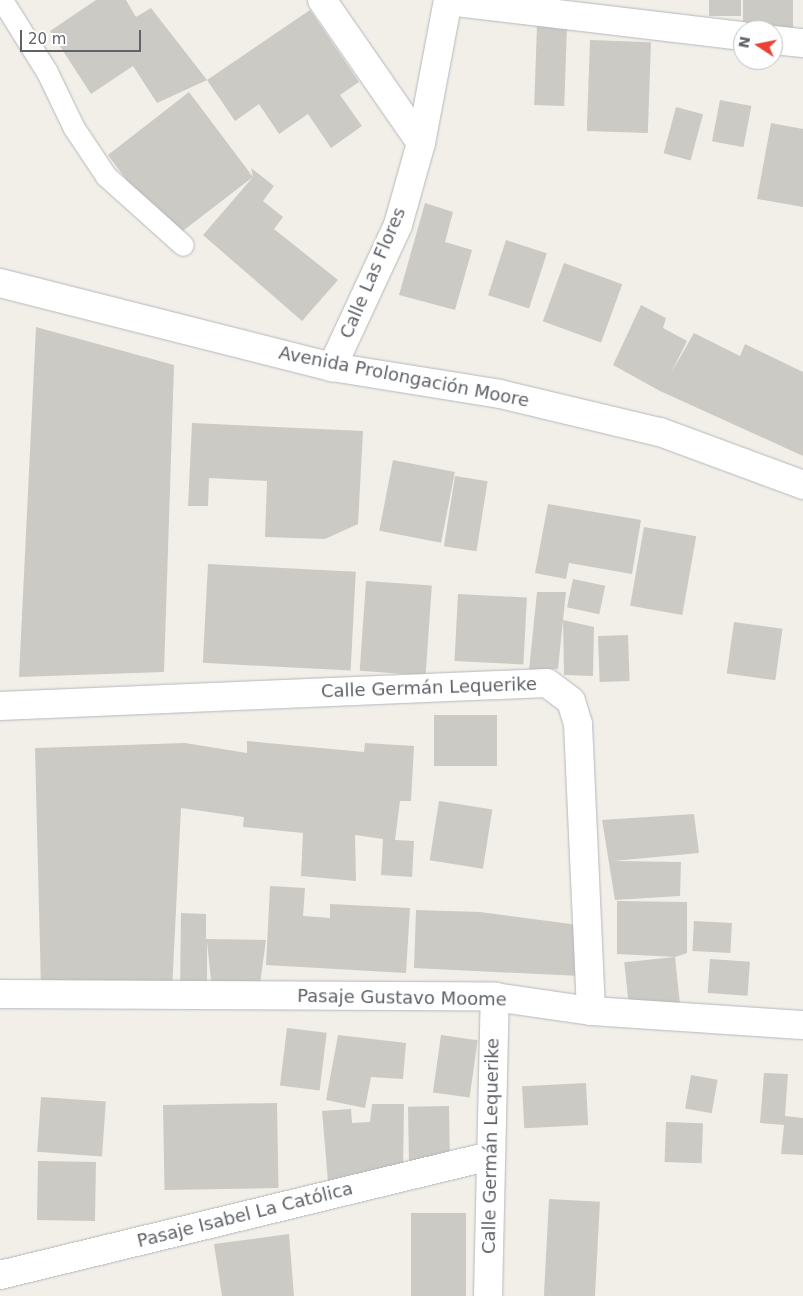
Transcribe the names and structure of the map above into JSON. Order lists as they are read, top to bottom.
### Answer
{
  "streets": {
    "street": [
      "Calle Las Flores",
      "Avenida Prolongación Moore",
      "Calle Germán Lequerike",
      "Pasaje Gustavo Moome",
      "Pasaje Isabel La Católica"
    ]
  },
  "crossings": [
    ["Calle Las Flores", "Avenida Prolongación Moore"],
    ["Calle Germán Lequerike", "Pasaje Gustavo Moome"],
    ["Calle Germán Lequerike", "Pasaje Isabel La Católica"]
  ],
  "scale_bar": "20 m",
  "north": "left"
}
